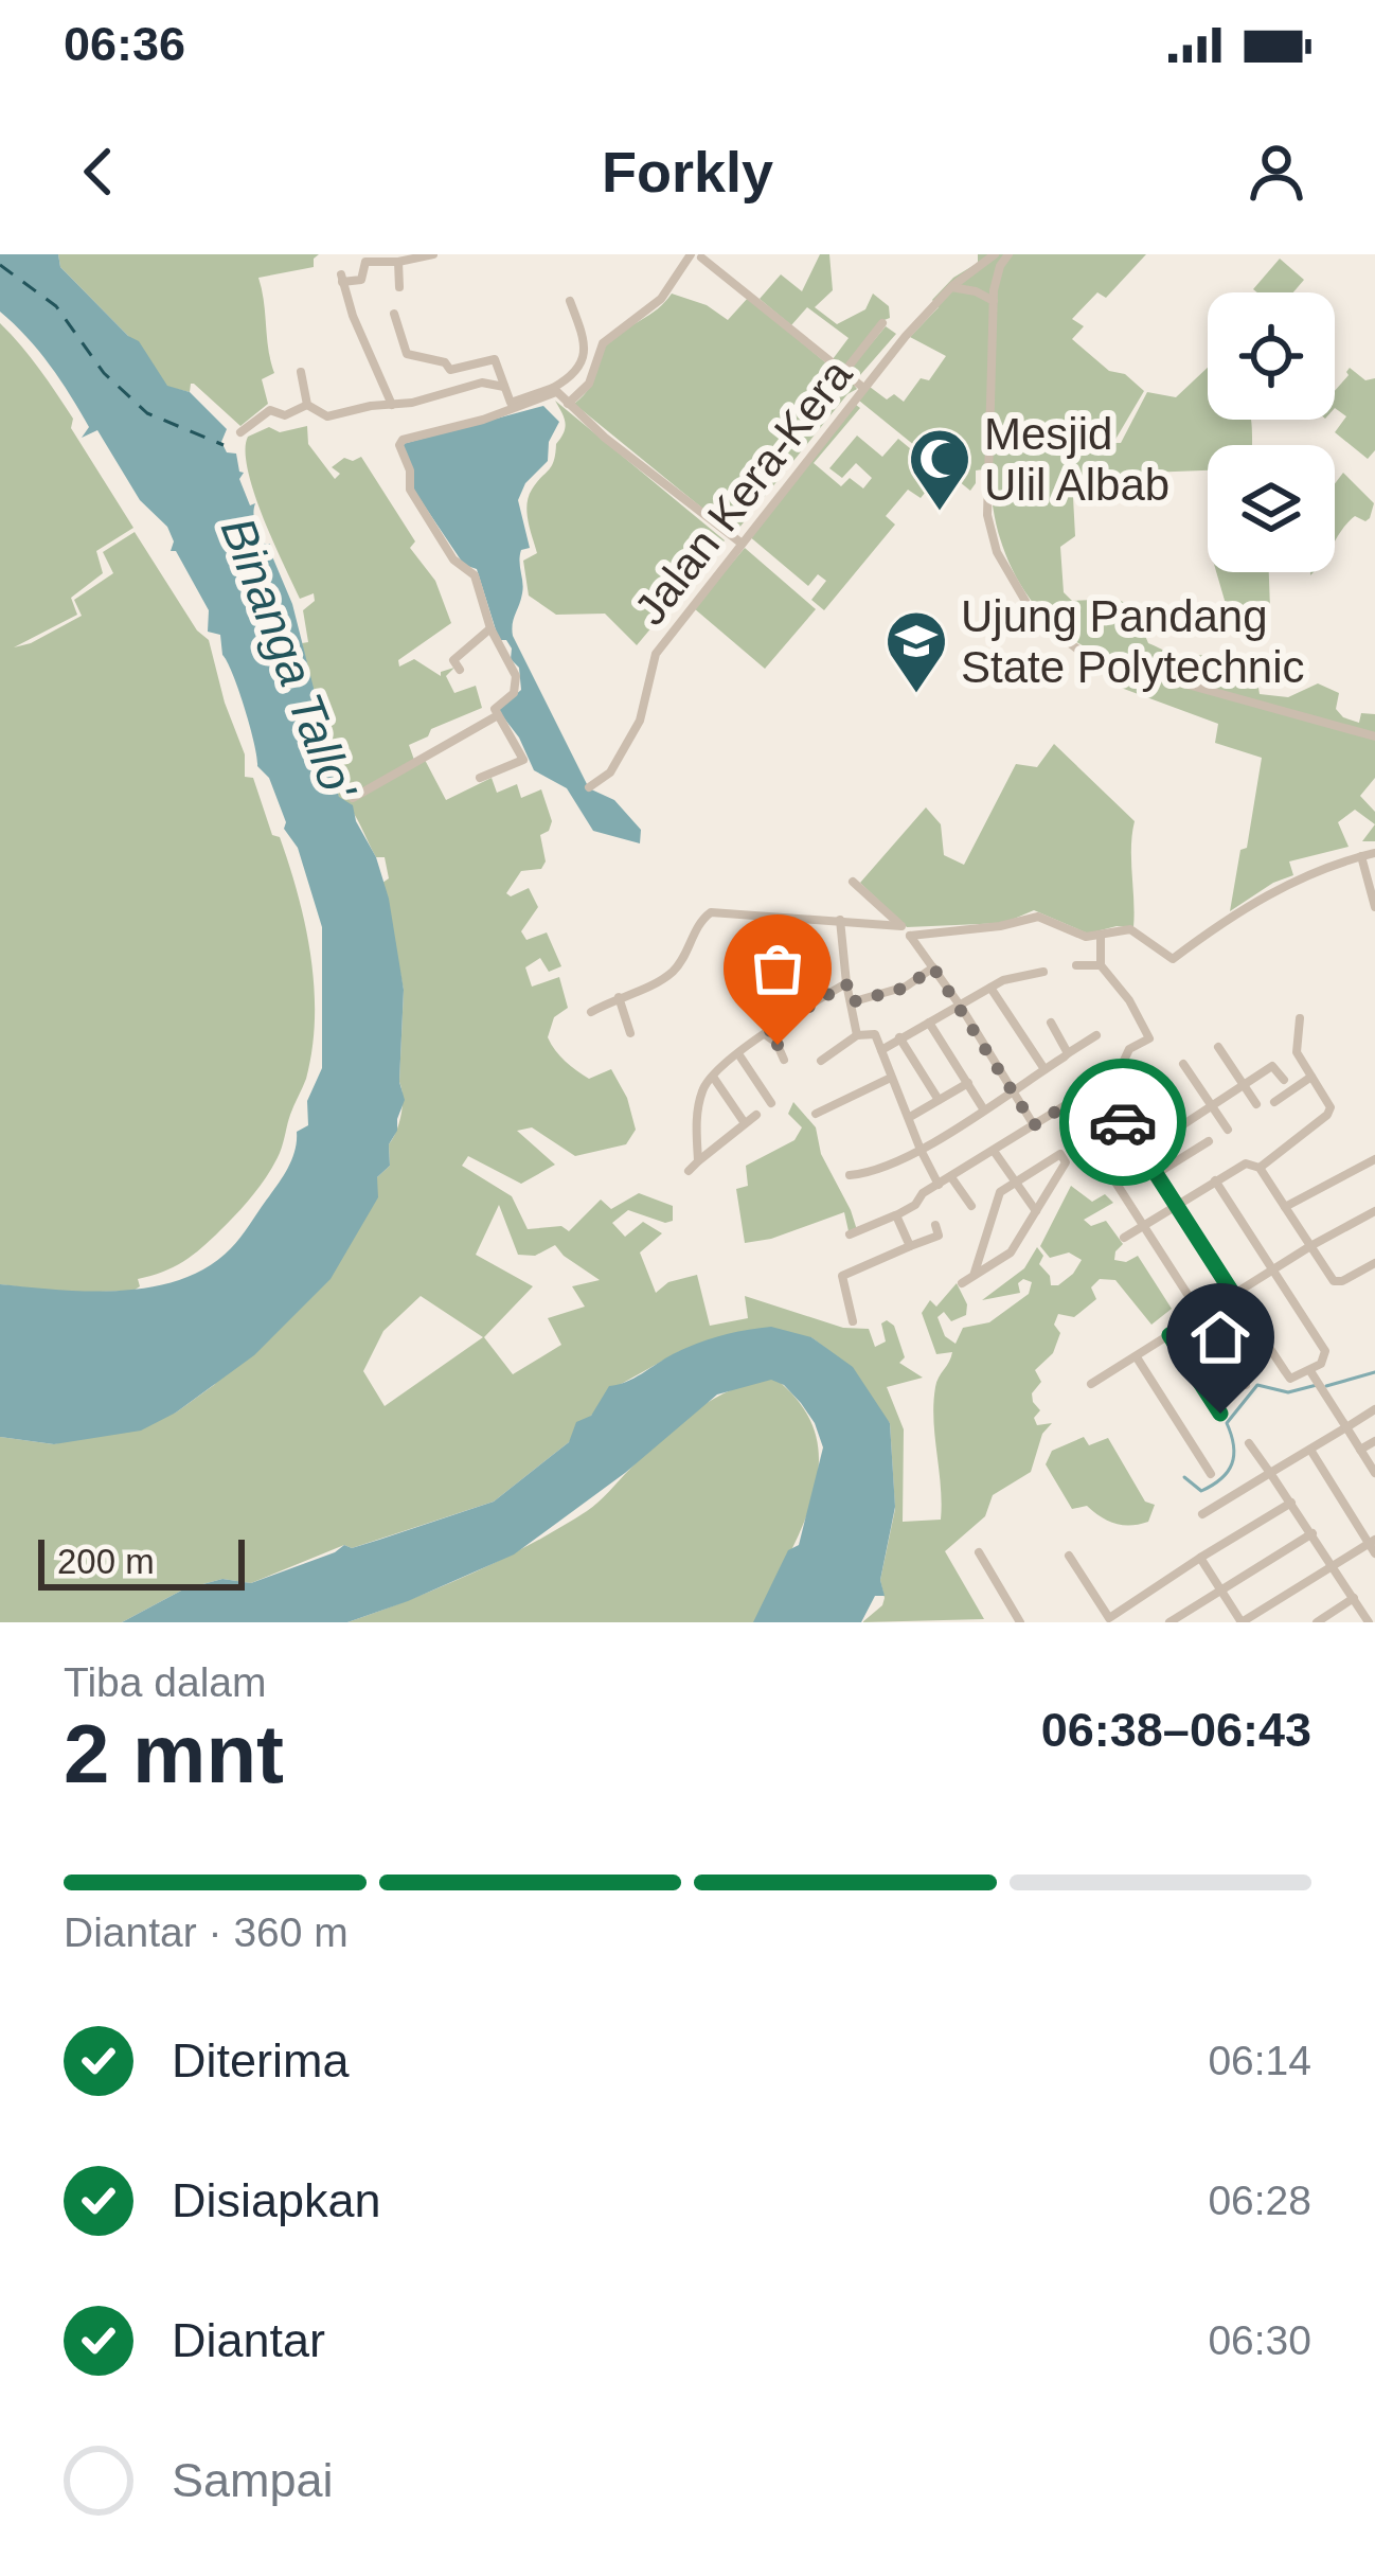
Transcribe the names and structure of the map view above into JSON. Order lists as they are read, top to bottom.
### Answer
{
  "streets": {
    "street": ["Jalan Kera-Kera"]
  },
  "water": ["Binanga Tallo'"],
  "places": {
    "mosque": ["Mesjid Ulil Albab"],
    "school or university": ["Ujung Pandang State Polytechnic"]
  },
  "scale_bar": "200 m",
  "page": {
    "status": "06:36",
    "header": "Forkly",
    "scale": "200 m",
    "heading": ["2 mnt", "Tiba dalam", "06:38–06:43"],
    "bar": "Diantar · 360 m",
    "list": [
      ["Diterima", "06:14"],
      ["Disiapkan", "06:28"],
      ["Diantar", "06:30"],
      "Sampai"
    ]
  }
}
